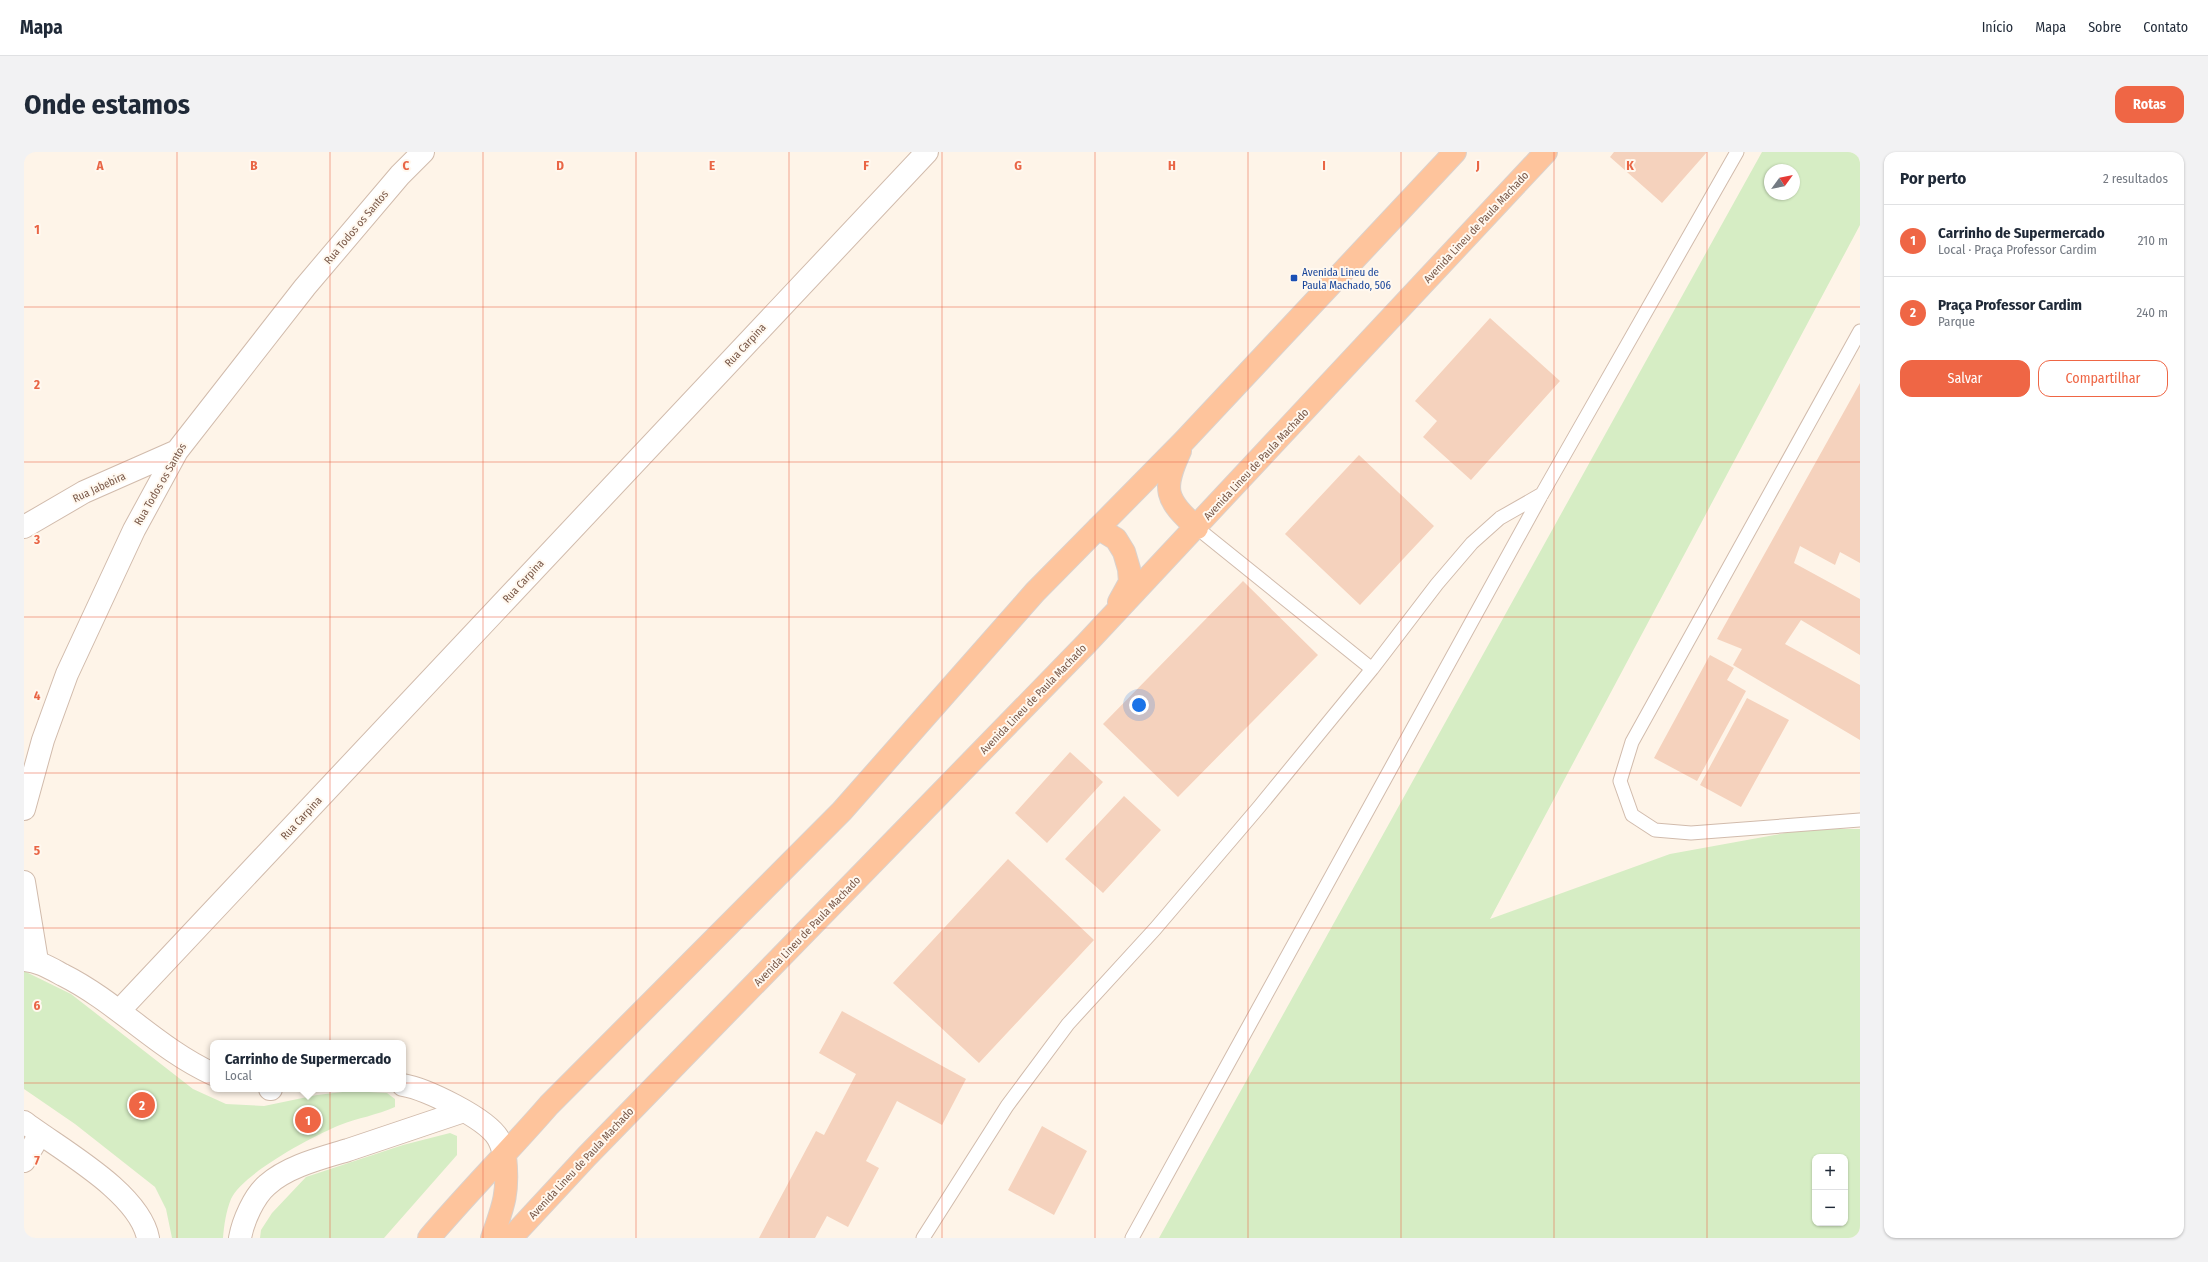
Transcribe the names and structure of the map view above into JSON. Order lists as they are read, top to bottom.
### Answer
{
  "streets": {
    "highway": ["Avenida Lineu de Paula Machado"],
    "street": ["Rua Todos os Santos", "Rua Carpina", "Rua Jabebira"]
  },
  "crossings": [
    ["Rua Todos os Santos", "Rua Jabebira"]
  ],
  "places": {
    "transit": ["Avenida Lineu de Paula Machado, 506"]
  },
  "north": "top right",
  "page": {
    "header": "Mapa",
    "nav": [
      "Início",
      "Mapa",
      "Sobre",
      "Contato"
    ],
    "buttons": [
      "Rotas",
      ["Salvar", "Compartilhar"]
    ],
    "title": "Onde estamos",
    "heading": ["Por perto", "2 resultados"],
    "list": [
      {
        "mark": "1",
        "name": "Carrinho de Supermercado",
        "note": "Local · Praça Professor Cardim",
        "value": "210 m"
      },
      {
        "mark": "2",
        "name": "Praça Professor Cardim",
        "note": "Parque",
        "value": "240 m"
      }
    ],
    "popup": ["Carrinho de Supermercado", "Local"],
    "pins": ["2", "1"],
    "map_buttons": ["+", "−"]
  },
  "grid": {
    "columns": [
      "A",
      "B",
      "C",
      "D",
      "E",
      "F",
      "G",
      "H",
      "I",
      "J",
      "K"
    ],
    "rows": [
      "1",
      "2",
      "3",
      "4",
      "5",
      "6",
      "7"
    ]
  }
}
